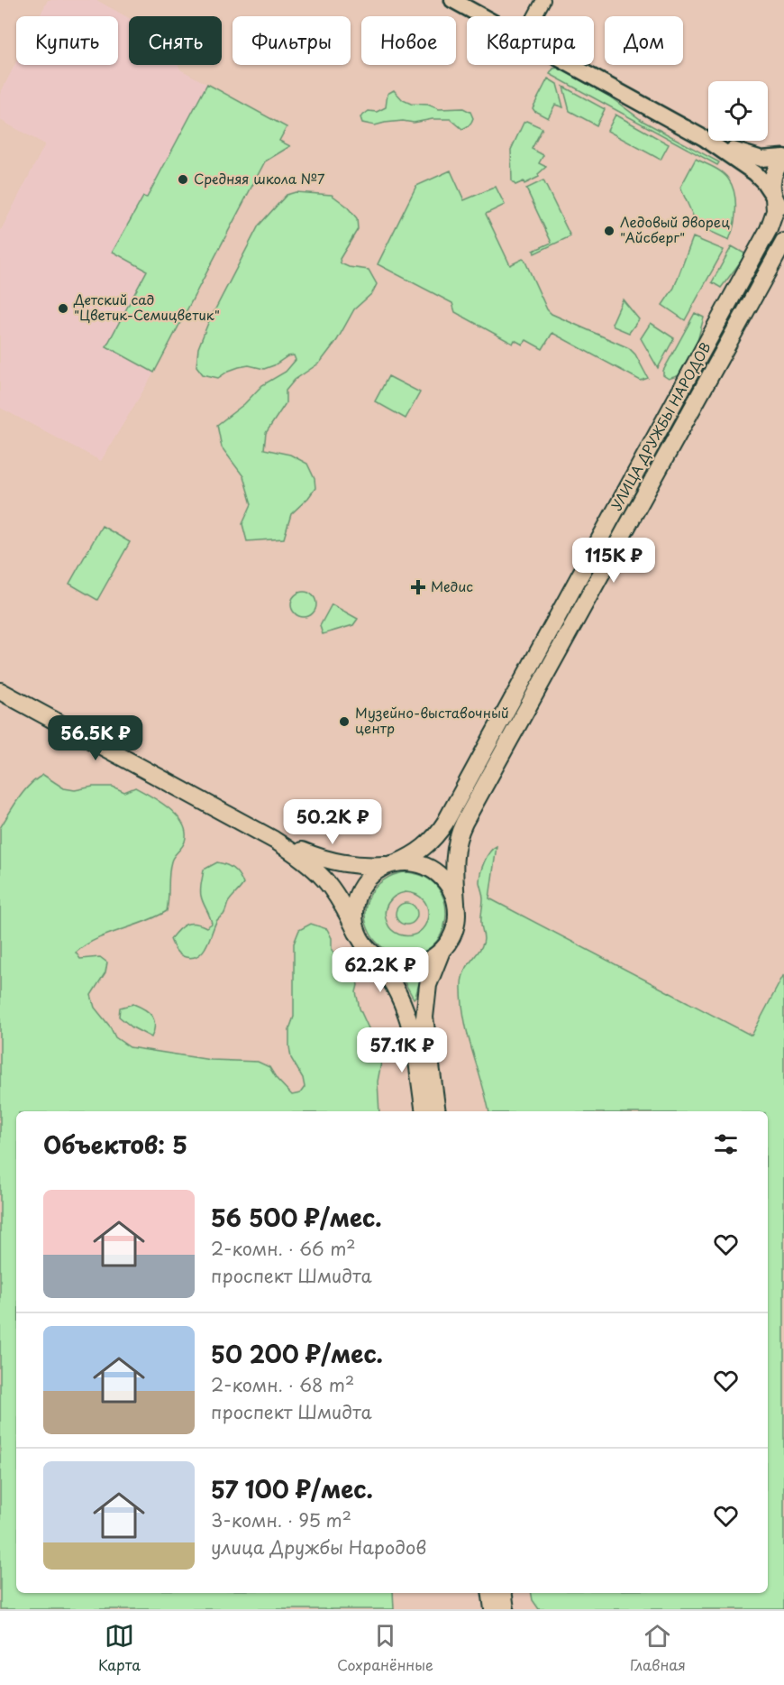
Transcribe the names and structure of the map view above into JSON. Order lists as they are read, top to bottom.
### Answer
{
  "streets": {
    "main road": ["УЛИЦА ДРУЖБЫ НАРОДОВ"]
  },
  "places": {
    "other": [
      "Средняя школа №7",
      "Ледовый дворец \"Айсберг\"",
      "Детский сад \"Цветик-Семицветик\"",
      "Музейно-выставочный центр"
    ],
    "health": ["Медис"]
  },
  "page": {
    "chip": [
      "Купить",
      "Снять",
      "Фильтры",
      "Новое",
      "Квартира",
      "Дом"
    ],
    "price": [
      "115K ₽",
      "56.5K ₽",
      "50.2K ₽",
      "62.2K ₽",
      "57.1K ₽"
    ],
    "heading": "Объектов: 5",
    "list": [
      {
        "name": "56 500 ₽/мес.",
        "note": "2-комн. · 66 m² · проспект Шмидта"
      },
      {
        "name": "50 200 ₽/мес.",
        "note": "2-комн. · 68 m² · проспект Шмидта"
      },
      {
        "name": "57 100 ₽/мес.",
        "note": "3-комн. · 95 m² · улица Дружбы Народов"
      }
    ],
    "tabs": ["Карта", "Сохранённые", "Главная"]
  }
}
